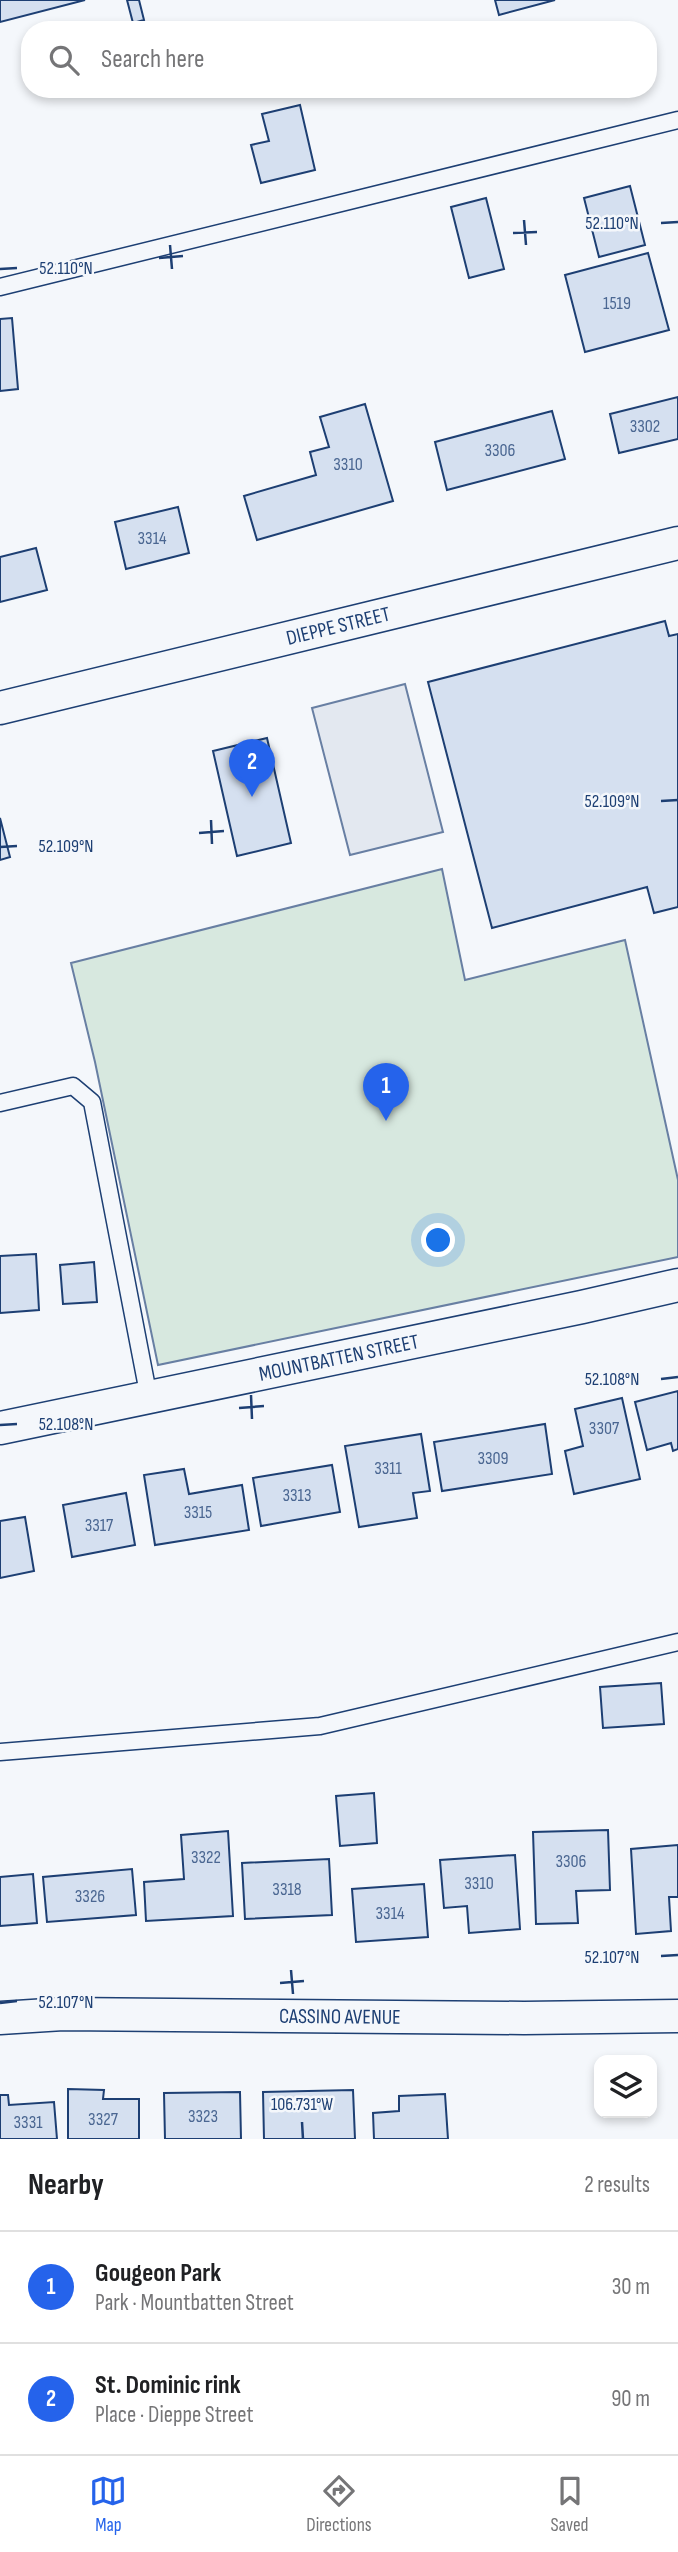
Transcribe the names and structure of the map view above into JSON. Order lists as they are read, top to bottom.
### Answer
{
  "streets": {
    "street": ["DIEPPE STREET", "MOUNTBATTEN STREET", "CASSINO AVENUE"]
  },
  "house_numbers": [
    "1519",
    "3302",
    "3306",
    "3310",
    "3314",
    "3307",
    "3309",
    "3311",
    "3313",
    "3315",
    "3317",
    "3322",
    "3306",
    "3310",
    "3318",
    "3326",
    "3314",
    "3323",
    "3327",
    "3331"
  ],
  "page": {
    "search": "Search here",
    "pins": ["2", "1"],
    "heading": ["Nearby", "2 results"],
    "list": [
      {
        "mark": "1",
        "name": "Gougeon Park",
        "note": "Park · Mountbatten Street",
        "value": "30 m"
      },
      {
        "mark": "2",
        "name": "St. Dominic rink",
        "note": "Place · Dieppe Street",
        "value": "90 m"
      }
    ],
    "nav": ["Map", "Directions", "Saved"]
  },
  "coordinates": [
    "52.110°N",
    "52.109°N",
    "52.108°N",
    "52.107°N",
    "106.731°W"
  ]
}
